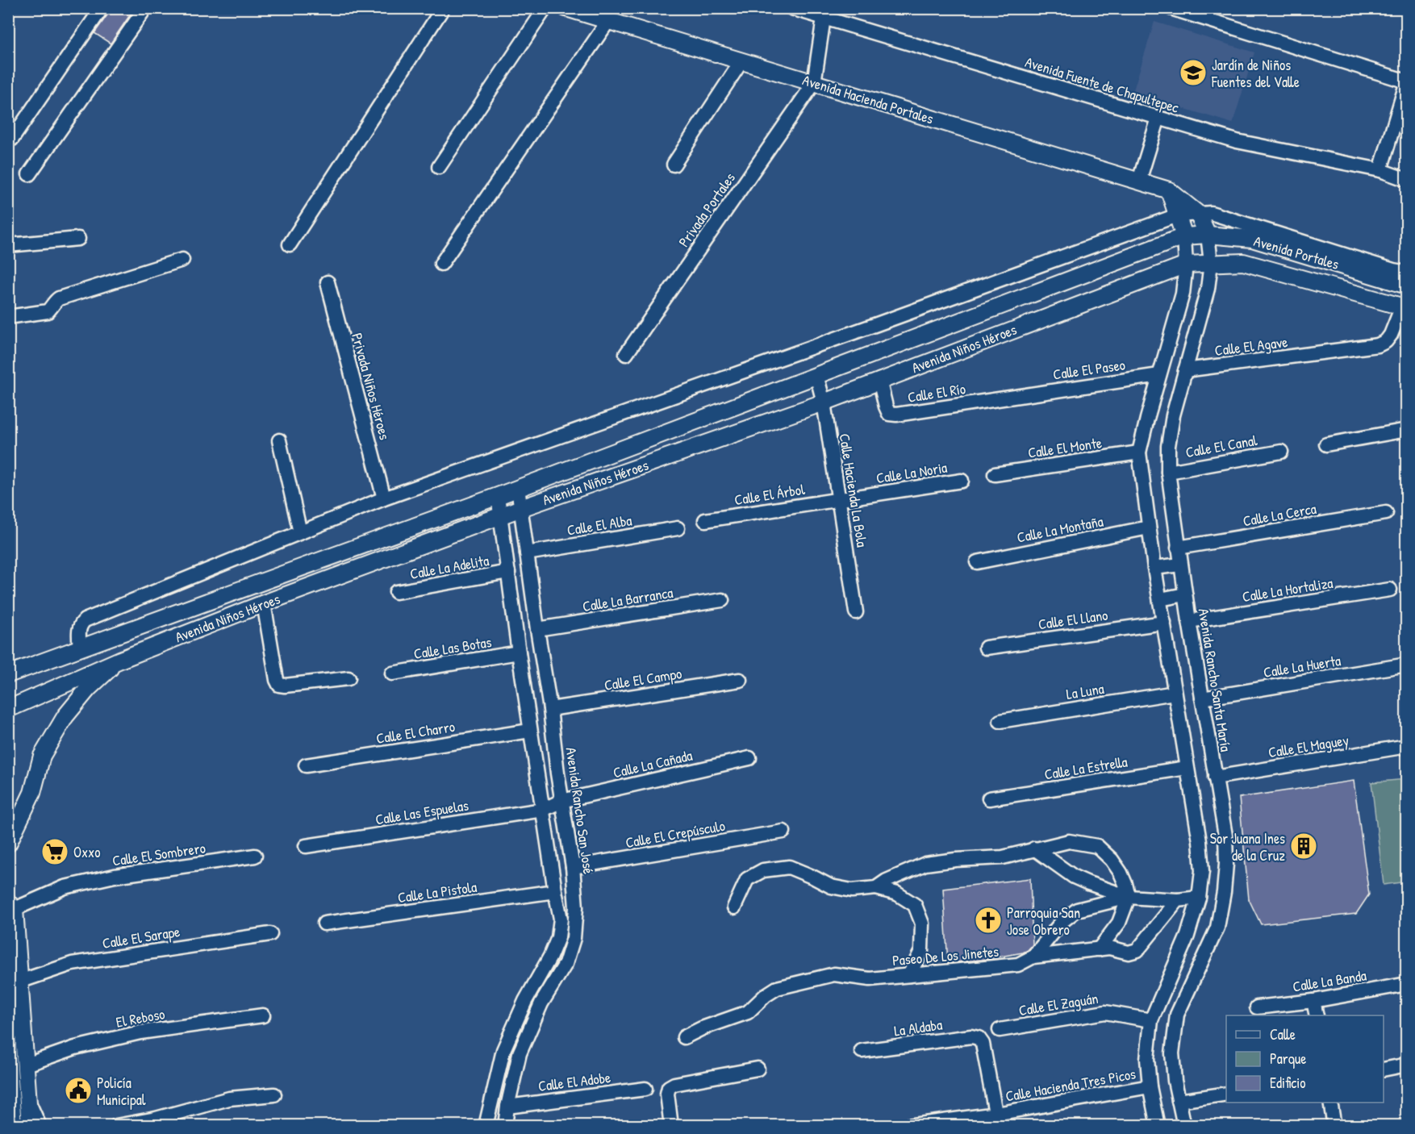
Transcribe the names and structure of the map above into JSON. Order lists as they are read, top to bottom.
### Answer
{
  "streets": {
    "main road": ["Avenida Hacienda Portales", "Avenida Portales", "Avenida Niños Héroes"],
    "street": [
      "Avenida Fuente de Chapultepec",
      "Privada Portales",
      "Calle El Agave",
      "Calle El Paseo",
      "Privada Niños Héroes",
      "Calle El Río",
      "Calle El Canal",
      "Calle El Monte",
      "Calle La Noria",
      "Calle Hacienda La Bola",
      "Calle El Árbol",
      "Calle La Cerca",
      "Calle El Alba",
      "Calle La Montaña",
      "Calle La Adelita",
      "Calle La Hortaliza",
      "Calle La Barranca",
      "Calle El Llano",
      "Calle Las Botas",
      "Calle La Huerta",
      "Calle El Campo",
      "Avenida Rancho Santa María",
      "La Luna",
      "Calle El Charro",
      "Calle El Maguey",
      "Calle La Cañada",
      "Calle La Estrella",
      "Avenida Rancho San José",
      "Calle Las Espuelas",
      "Calle El Crepúsculo",
      "Calle El Sombrero",
      "Calle La Pistola",
      "Calle El Sarape",
      "Paseo De Los Jinetes",
      "Calle La Banda",
      "Calle El Zaguán",
      "El Reboso",
      "La Aldaba",
      "Calle El Adobe",
      "Calle Hacienda Tres Picos"
    ]
  },
  "crossings": [
    ["Avenida Hacienda Portales", "Privada Portales"],
    ["Avenida Hacienda Portales", "Avenida Portales"],
    ["Avenida Hacienda Portales", "Avenida Rancho Santa María"],
    ["Avenida Portales", "Calle El Agave"],
    ["Avenida Portales", "Avenida Niños Héroes"],
    ["Avenida Portales", "Avenida Rancho Santa María"],
    ["Calle El Agave", "Avenida Rancho Santa María"],
    ["Avenida Niños Héroes", "Calle El Río"],
    ["Avenida Niños Héroes", "Calle Hacienda La Bola"],
    ["Avenida Niños Héroes", "Avenida Rancho San José"],
    ["Calle El Paseo", "Calle El Río"],
    ["Calle El Canal", "Avenida Rancho Santa María"],
    ["Calle La Noria", "Calle Hacienda La Bola"],
    ["Calle La Noria", "Calle El Árbol"],
    ["Calle Hacienda La Bola", "Calle El Árbol"],
    ["Calle La Cerca", "Avenida Rancho Santa María"],
    ["Calle El Alba", "Avenida Rancho San José"],
    ["Calle La Hortaliza", "Avenida Rancho Santa María"],
    ["Calle La Barranca", "Avenida Rancho San José"],
    ["Calle La Huerta", "Avenida Rancho Santa María"],
    ["Calle El Campo", "Avenida Rancho San José"],
    ["Avenida Rancho Santa María", "Calle El Maguey"],
    ["Calle La Cañada", "Avenida Rancho San José"],
    ["Calle La Cañada", "Calle Las Espuelas"],
    ["Avenida Rancho San José", "Calle El Crepúsculo"],
    ["Avenida Rancho San José", "Calle El Adobe"],
    ["La Aldaba", "Calle Hacienda Tres Picos"]
  ],
  "places": {
    "school or university": ["Jardín de Niños Fuentes del Valle"],
    "building": ["Sor Juana Ines de la Cruz"],
    "supermarket": ["Oxxo"],
    "church": ["Parroquia San Jose Obrero"],
    "public building": ["Policía Municipal"]
  },
  "legend": ["Calle", "Parque", "Edificio"]
}
